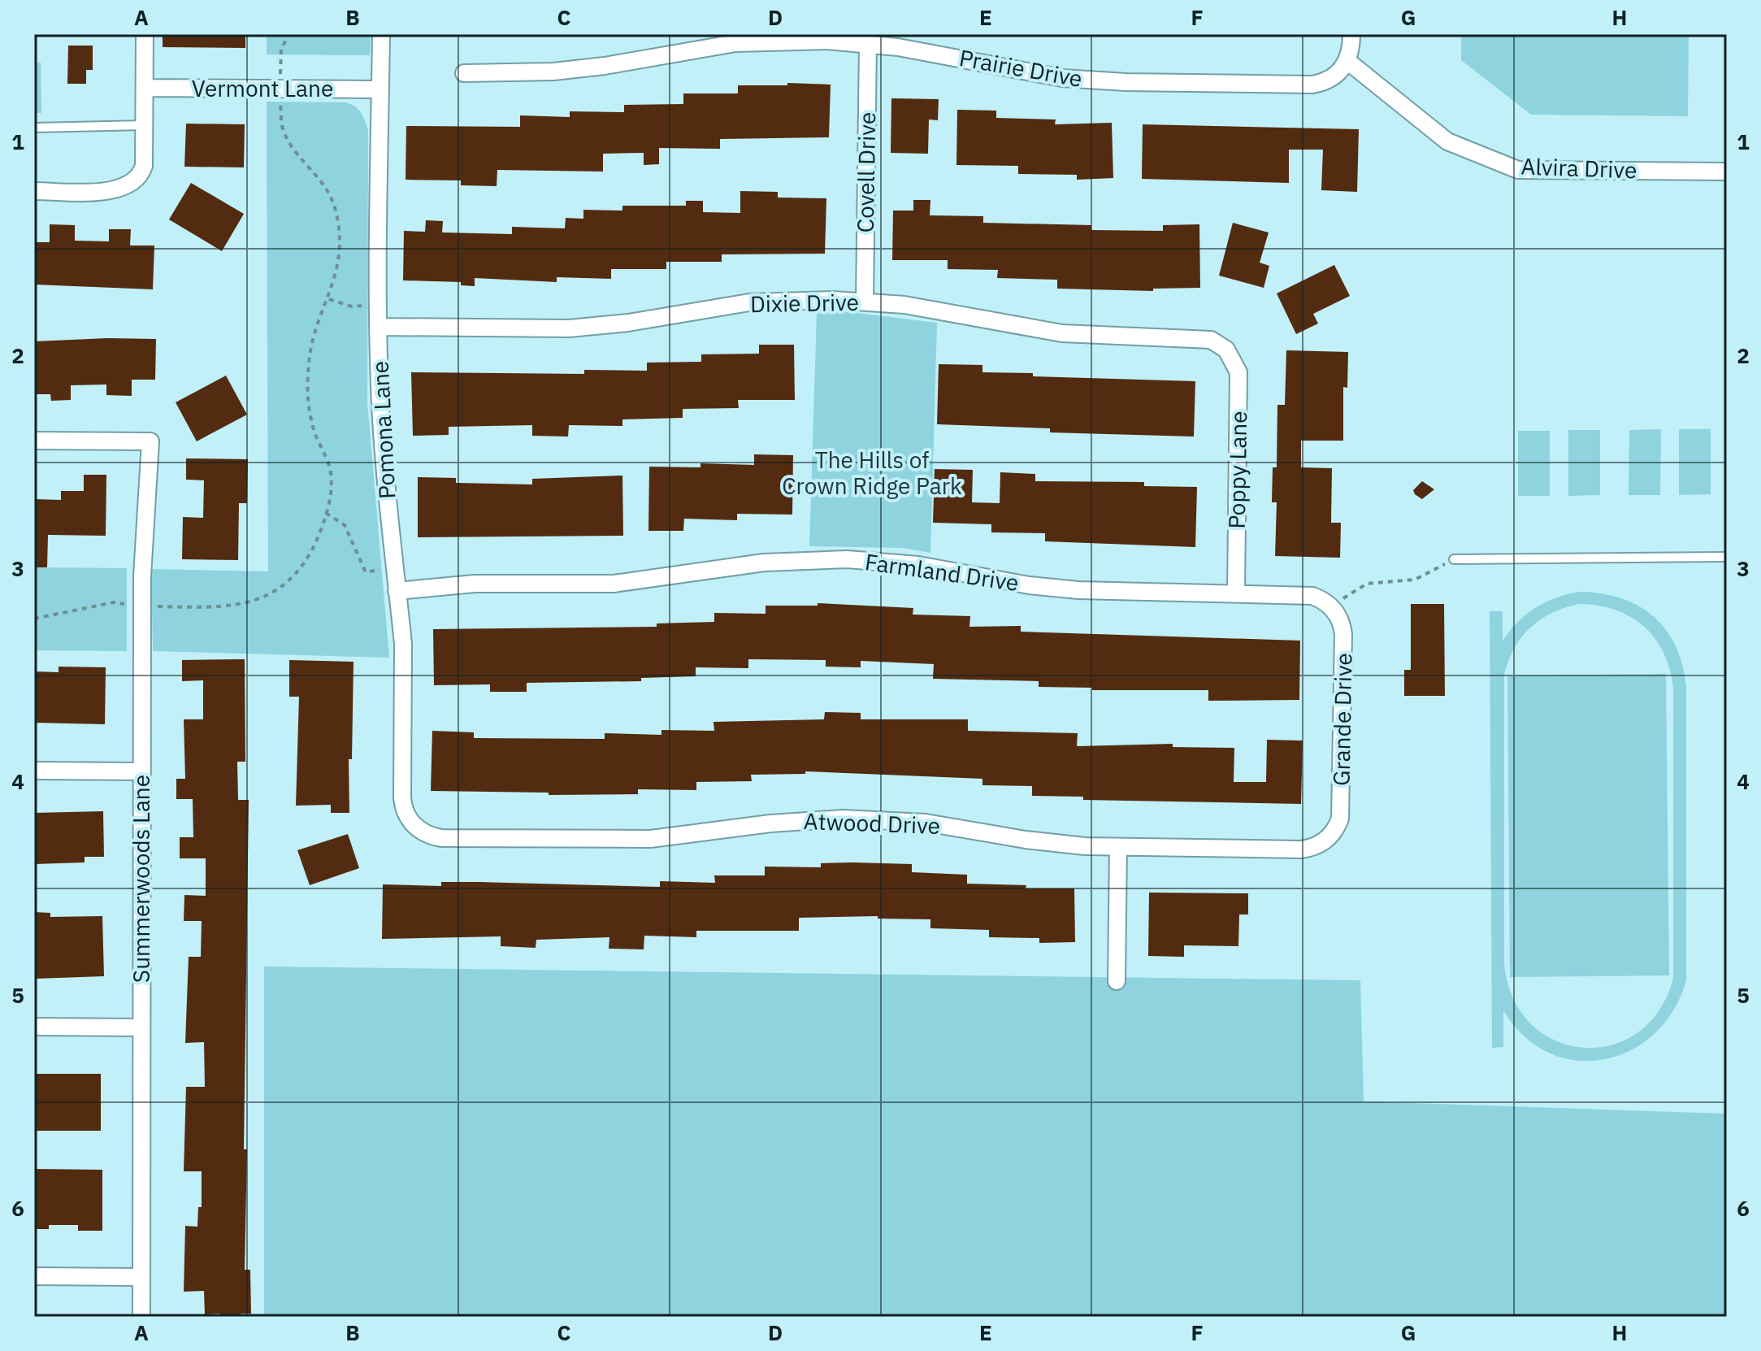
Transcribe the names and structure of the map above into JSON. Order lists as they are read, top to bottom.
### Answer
{
  "streets": {
    "street": [
      "Prairie Drive",
      "Vermont Lane",
      "Alvira Drive",
      "Covell Drive",
      "Dixie Drive",
      "Pomona Lane",
      "Poppy Lane",
      "Farmland Drive",
      "Grande Drive",
      "Atwood Drive",
      "Summerwoods Lane"
    ]
  },
  "crossings": [
    ["Prairie Drive", "Alvira Drive"],
    ["Prairie Drive", "Covell Drive"],
    ["Vermont Lane", "Pomona Lane"],
    ["Covell Drive", "Dixie Drive"],
    ["Dixie Drive", "Pomona Lane"],
    ["Dixie Drive", "Poppy Lane"],
    ["Pomona Lane", "Farmland Drive"],
    ["Pomona Lane", "Atwood Drive"],
    ["Poppy Lane", "Farmland Drive"],
    ["Farmland Drive", "Grande Drive"],
    ["Grande Drive", "Atwood Drive"]
  ],
  "parks": ["The Hills of Crown Ridge Park"],
  "grid": {
    "columns": [
      "A",
      "B",
      "C",
      "D",
      "E",
      "F",
      "G",
      "H"
    ],
    "rows": [
      "1",
      "2",
      "3",
      "4",
      "5",
      "6"
    ]
  }
}
